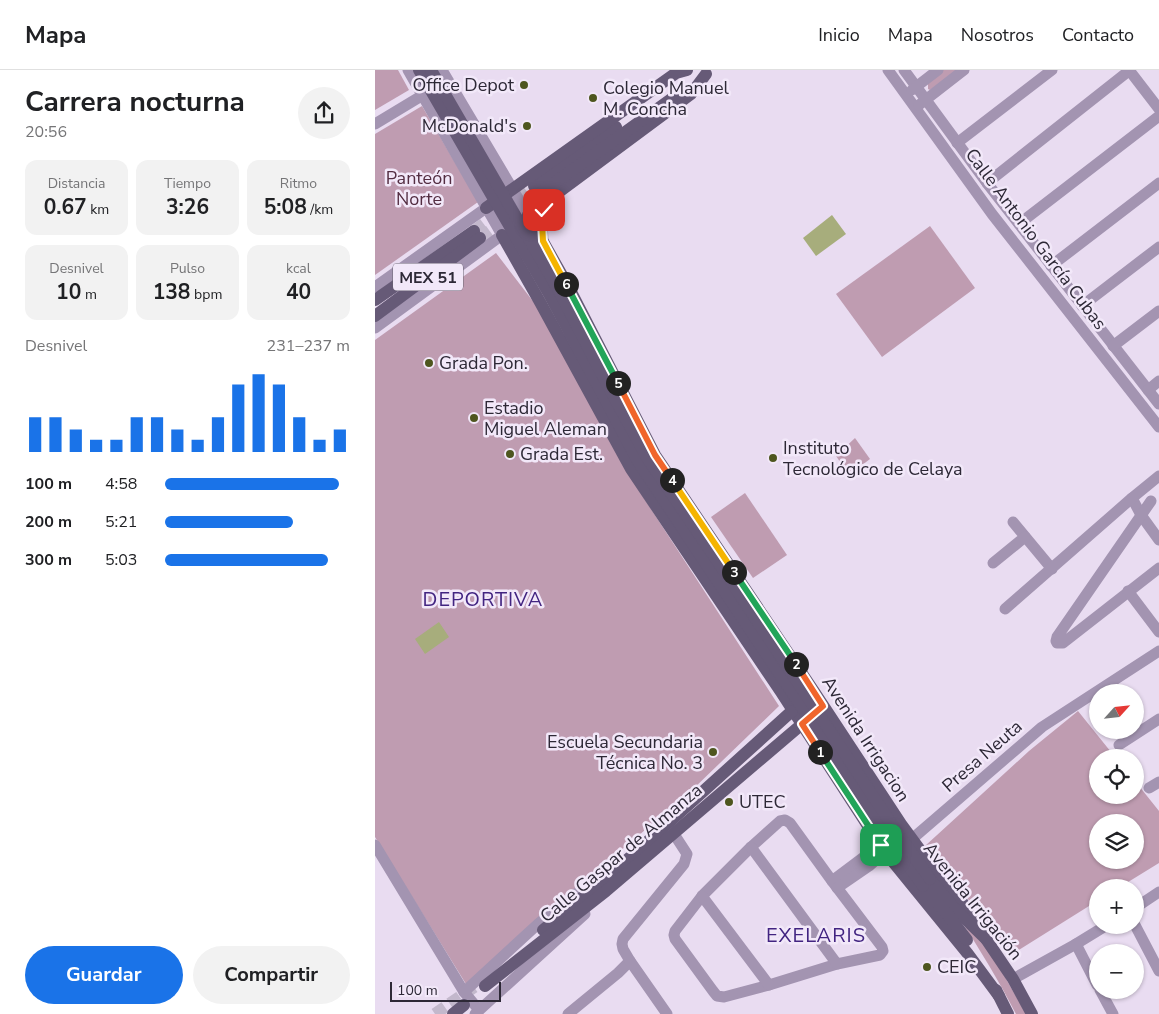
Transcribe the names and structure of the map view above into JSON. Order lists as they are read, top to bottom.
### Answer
{
  "streets": {
    "main road": [
      "MEX 51",
      "Avenida Irrigacion",
      "Calle Gaspar de Almanza",
      "Avenida Irrigación"
    ],
    "street": ["Calle Antonio García Cubas", "Presa Neuta"]
  },
  "crossings": [
    ["Avenida Irrigacion", "Presa Neuta"],
    ["Avenida Irrigacion", "Calle Gaspar de Almanza"],
    ["Avenida Irrigacion", "Avenida Irrigación"]
  ],
  "districts": ["DEPORTIVA", "EXELARIS"],
  "parks": ["Panteón Norte"],
  "places": [
    "Office Depot",
    "Colegio Manuel M. Concha",
    "McDonald's",
    "Grada Pon.",
    "Estadio Miguel Aleman",
    "Grada Est.",
    "Instituto Tecnológico de Celaya",
    "Escuela Secundaria Técnica No. 3",
    "UTEC",
    "CEIC"
  ],
  "scale_bar": "100 m",
  "north": "top right",
  "page": {
    "header": "Mapa",
    "nav": [
      "Inicio",
      "Mapa",
      "Nosotros",
      "Contacto"
    ],
    "heading": ["Carrera nocturna", "20:56"],
    "stats": [
      ["Distancia", "0.67 km"],
      ["Tiempo", "3:26"],
      ["Ritmo", "5:08 /km"],
      ["Desnivel", "10 m"],
      ["Pulso", "138 bpm"],
      ["kcal", "40"]
    ],
    "pins": [
      "6",
      "5",
      "4",
      "3",
      "2",
      "1"
    ],
    "chart": ["Desnivel", "231–237 m"],
    "list": [
      {
        "name": "100 m",
        "note": "4:58"
      },
      {
        "name": "200 m",
        "note": "5:21"
      },
      {
        "name": "300 m",
        "note": "5:03"
      }
    ],
    "map_buttons": ["+", "−"],
    "buttons": ["Guardar", "Compartir"],
    "scale": "100 m"
  }
}
